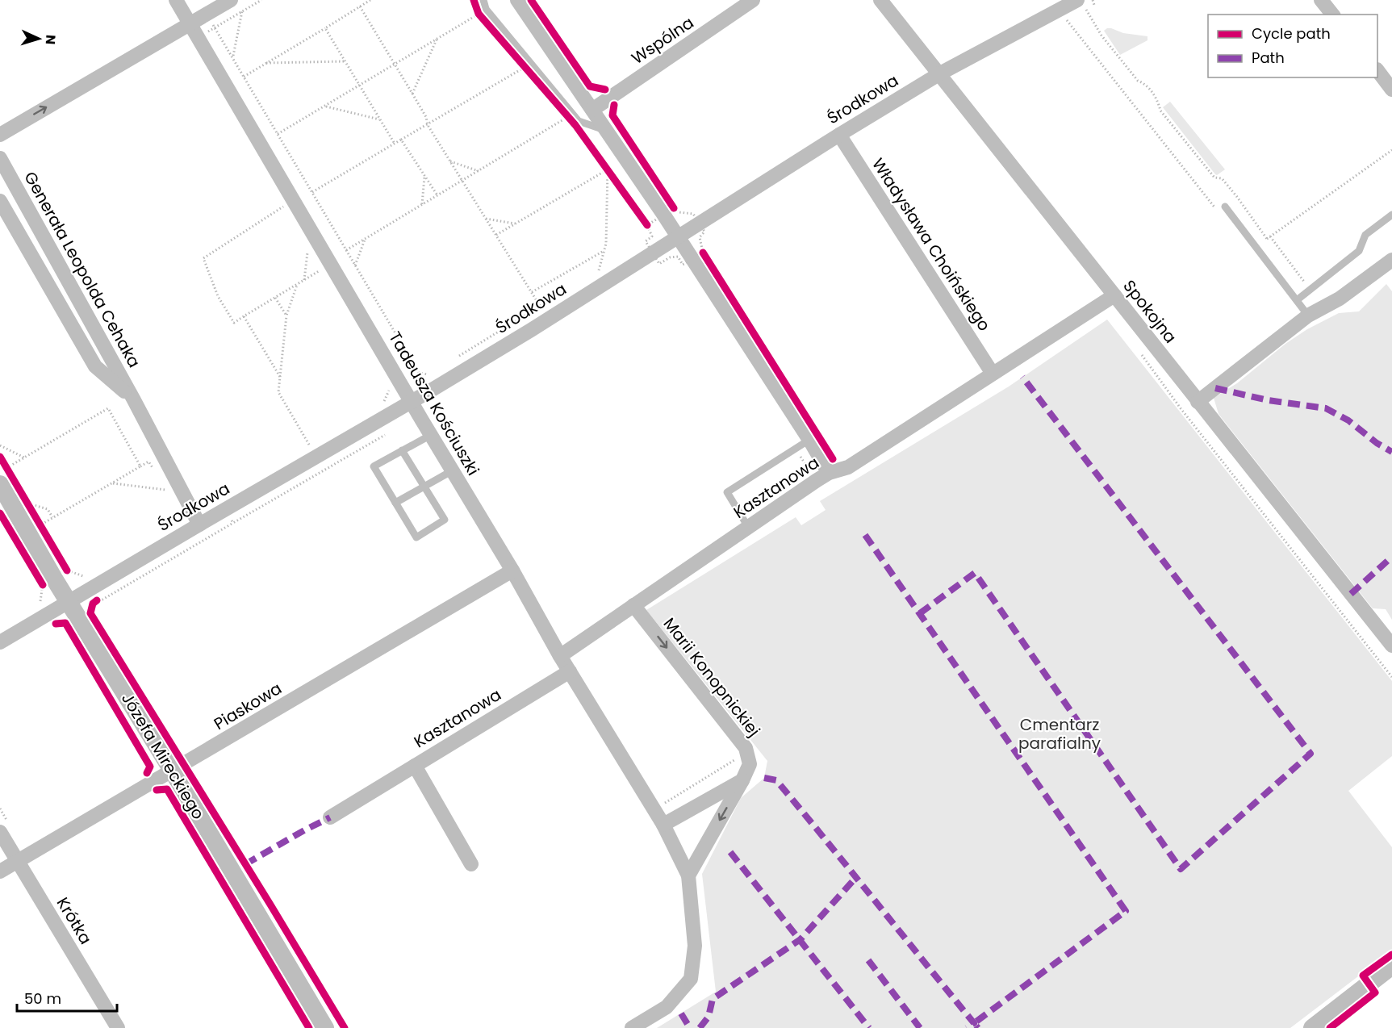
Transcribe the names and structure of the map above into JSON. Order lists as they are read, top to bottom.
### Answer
{
  "streets": {
    "street": [
      "Wspólna",
      "Środkowa",
      "Władysława Choińskiego",
      "Generała Leopolda Cehaka",
      "Spokojna",
      "Tadeusza Kościuszki",
      "Kasztanowa",
      "Marii Konopnickiej",
      "Piaskowa",
      "Józefa Mireckiego",
      "Krótka"
    ]
  },
  "crossings": [
    ["Środkowa", "Władysława Choińskiego"],
    ["Środkowa", "Generała Leopolda Cehaka"],
    ["Środkowa", "Spokojna"],
    ["Środkowa", "Tadeusza Kościuszki"],
    ["Środkowa", "Józefa Mireckiego"],
    ["Władysława Choińskiego", "Kasztanowa"],
    ["Spokojna", "Kasztanowa"],
    ["Tadeusza Kościuszki", "Kasztanowa"],
    ["Tadeusza Kościuszki", "Piaskowa"],
    ["Kasztanowa", "Marii Konopnickiej"],
    ["Piaskowa", "Józefa Mireckiego"],
    ["Piaskowa", "Krótka"]
  ],
  "one_way": ["Marii Konopnickiej"],
  "parks": ["Cmentarz parafialny"],
  "legend": ["Cycle path", "Path"],
  "scale_bar": "50 m",
  "north": "right"
}
